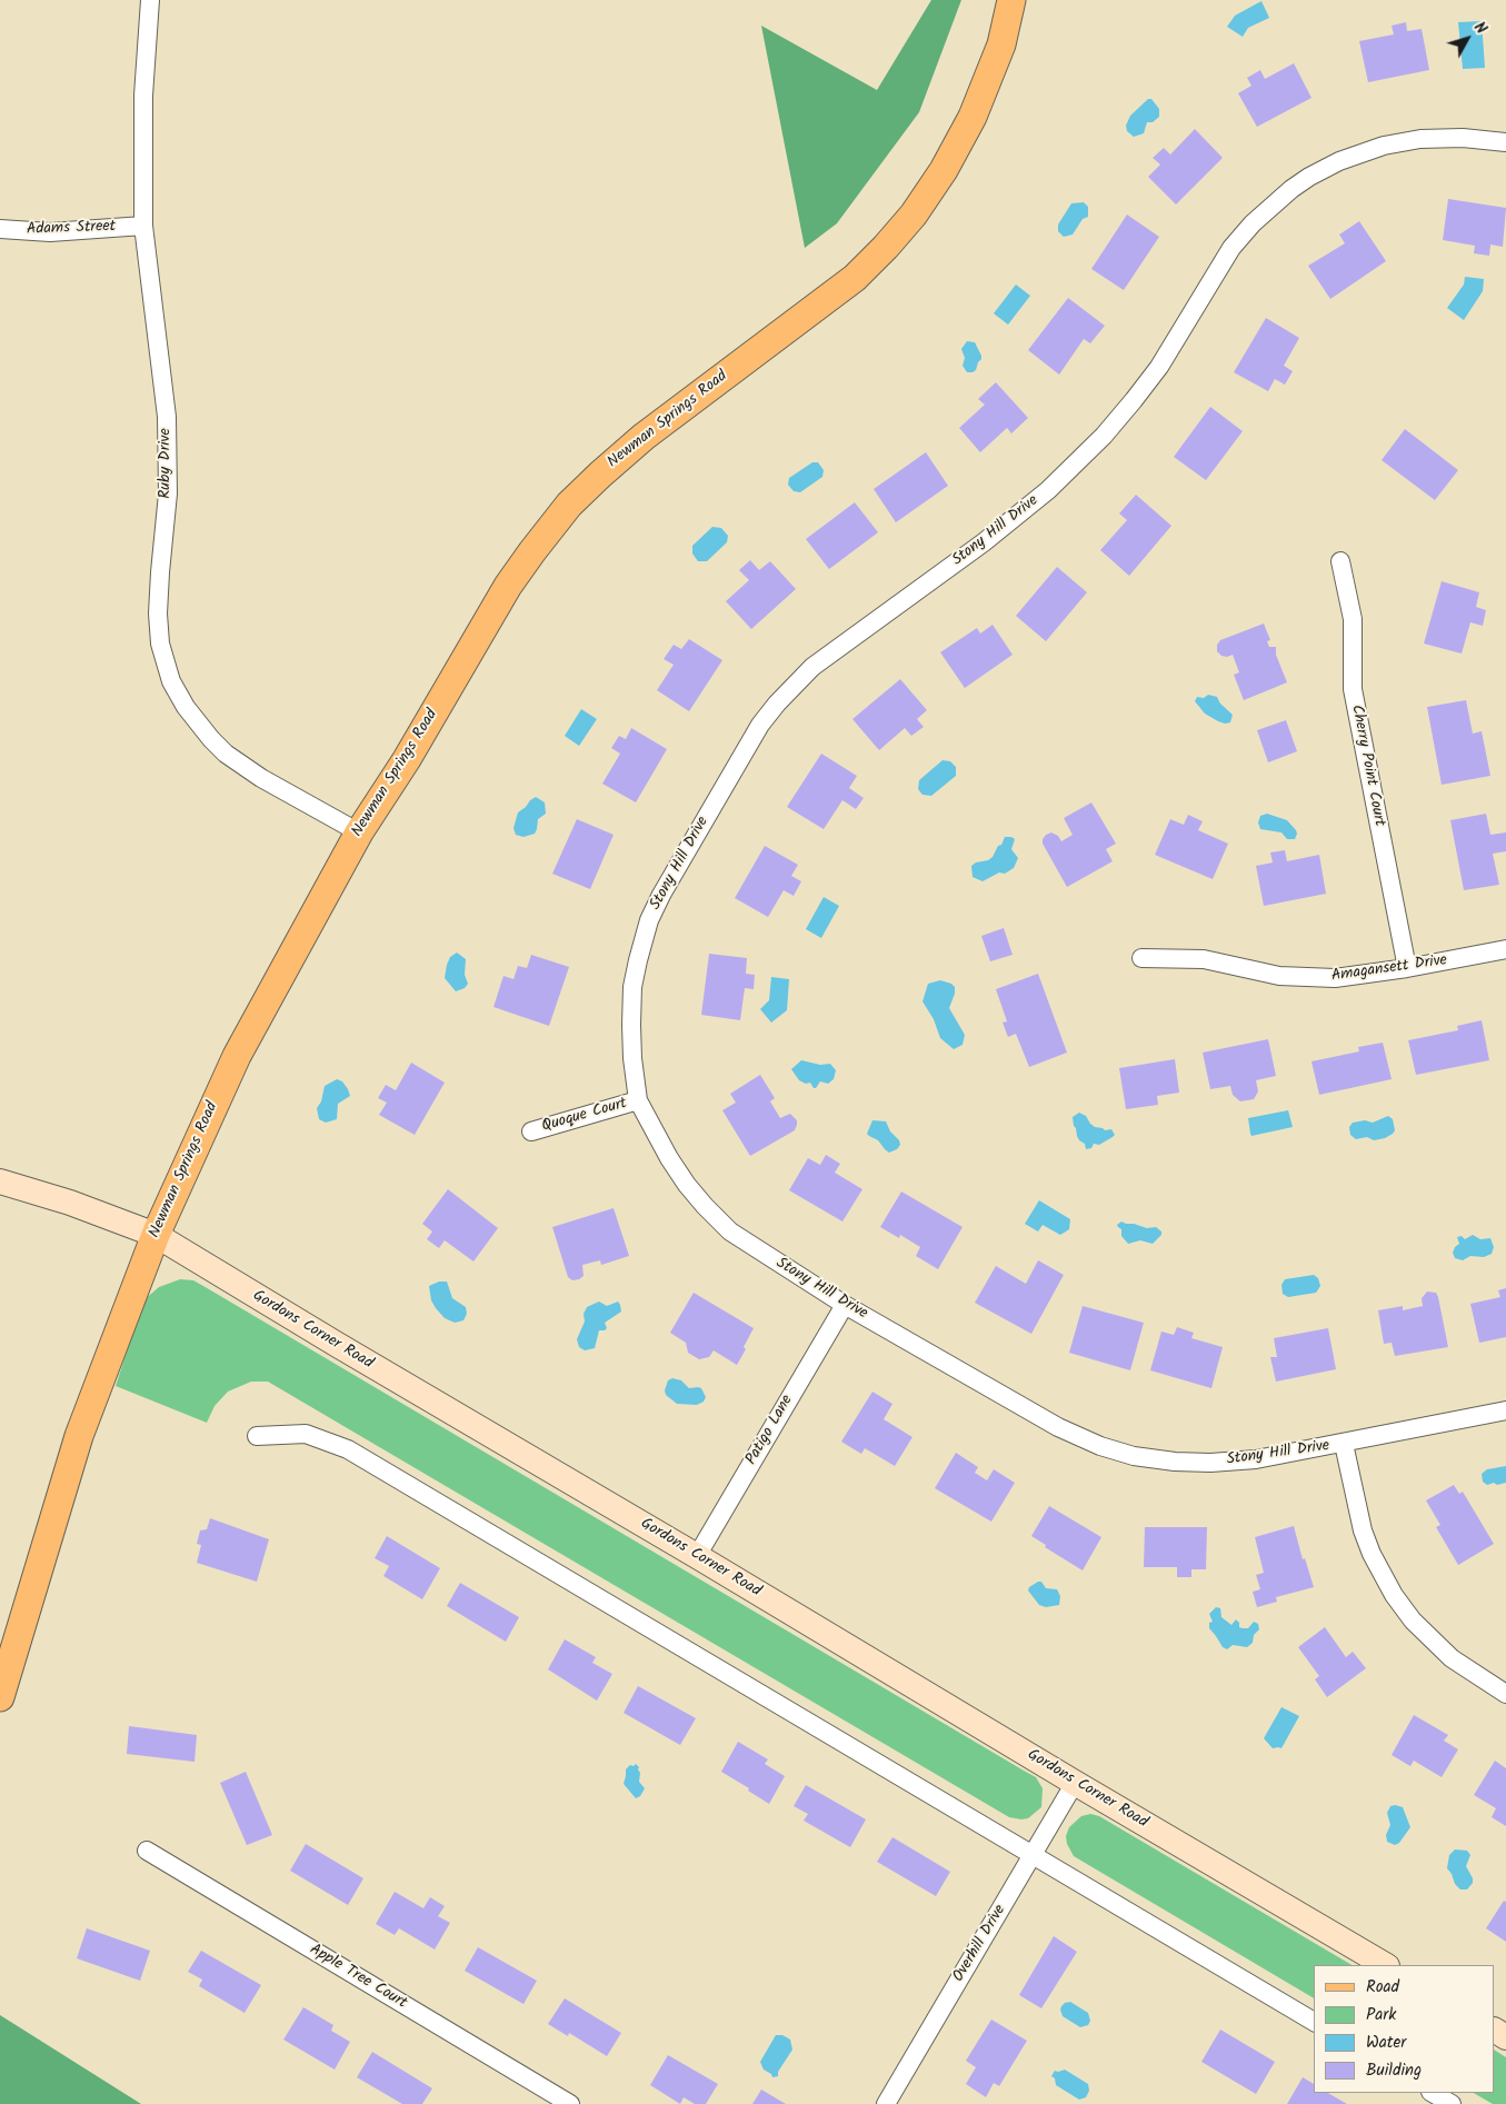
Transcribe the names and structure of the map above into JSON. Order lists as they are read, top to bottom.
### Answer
{
  "streets": {
    "main road": ["Newman Springs Road"],
    "street": [
      "Adams Street",
      "Ruby Drive",
      "Stony Hill Drive",
      "Cherry Point Court",
      "Amagansett Drive",
      "Quoque Court",
      "Gordons Corner Road",
      "Patigo Lane",
      "Overhill Drive",
      "Apple Tree Court"
    ]
  },
  "crossings": [
    ["Adams Street", "Ruby Drive"],
    ["Newman Springs Road", "Ruby Drive"],
    ["Newman Springs Road", "Gordons Corner Road"],
    ["Stony Hill Drive", "Quoque Court"],
    ["Stony Hill Drive", "Patigo Lane"],
    ["Cherry Point Court", "Amagansett Drive"],
    ["Gordons Corner Road", "Patigo Lane"],
    ["Gordons Corner Road", "Overhill Drive"]
  ],
  "legend": [
    "Road",
    "Park",
    "Water",
    "Building"
  ],
  "north": "top right"
}
